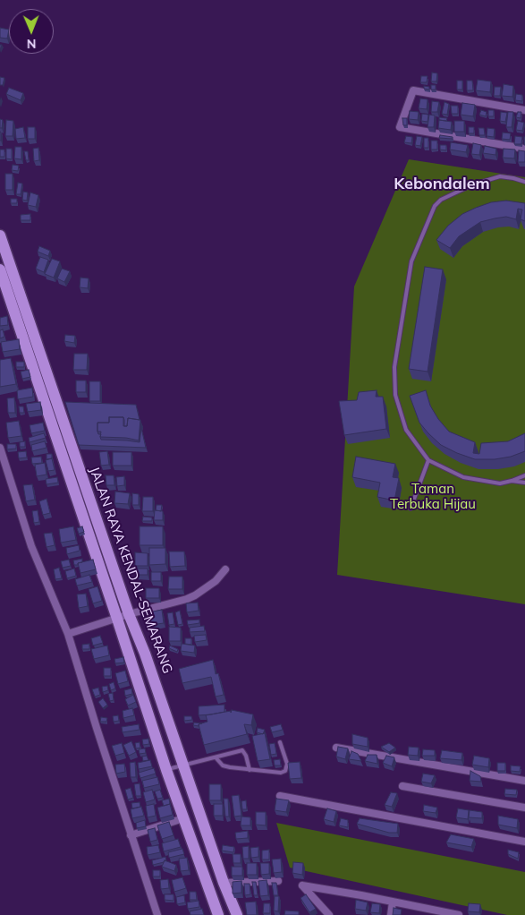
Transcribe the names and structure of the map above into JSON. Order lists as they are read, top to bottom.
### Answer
{
  "streets": {
    "highway": ["JALAN RAYA KENDAL-SEMARANG"]
  },
  "districts": ["Kebondalem"],
  "parks": ["Taman Terbuka Hijau"],
  "north": "bottom"
}
